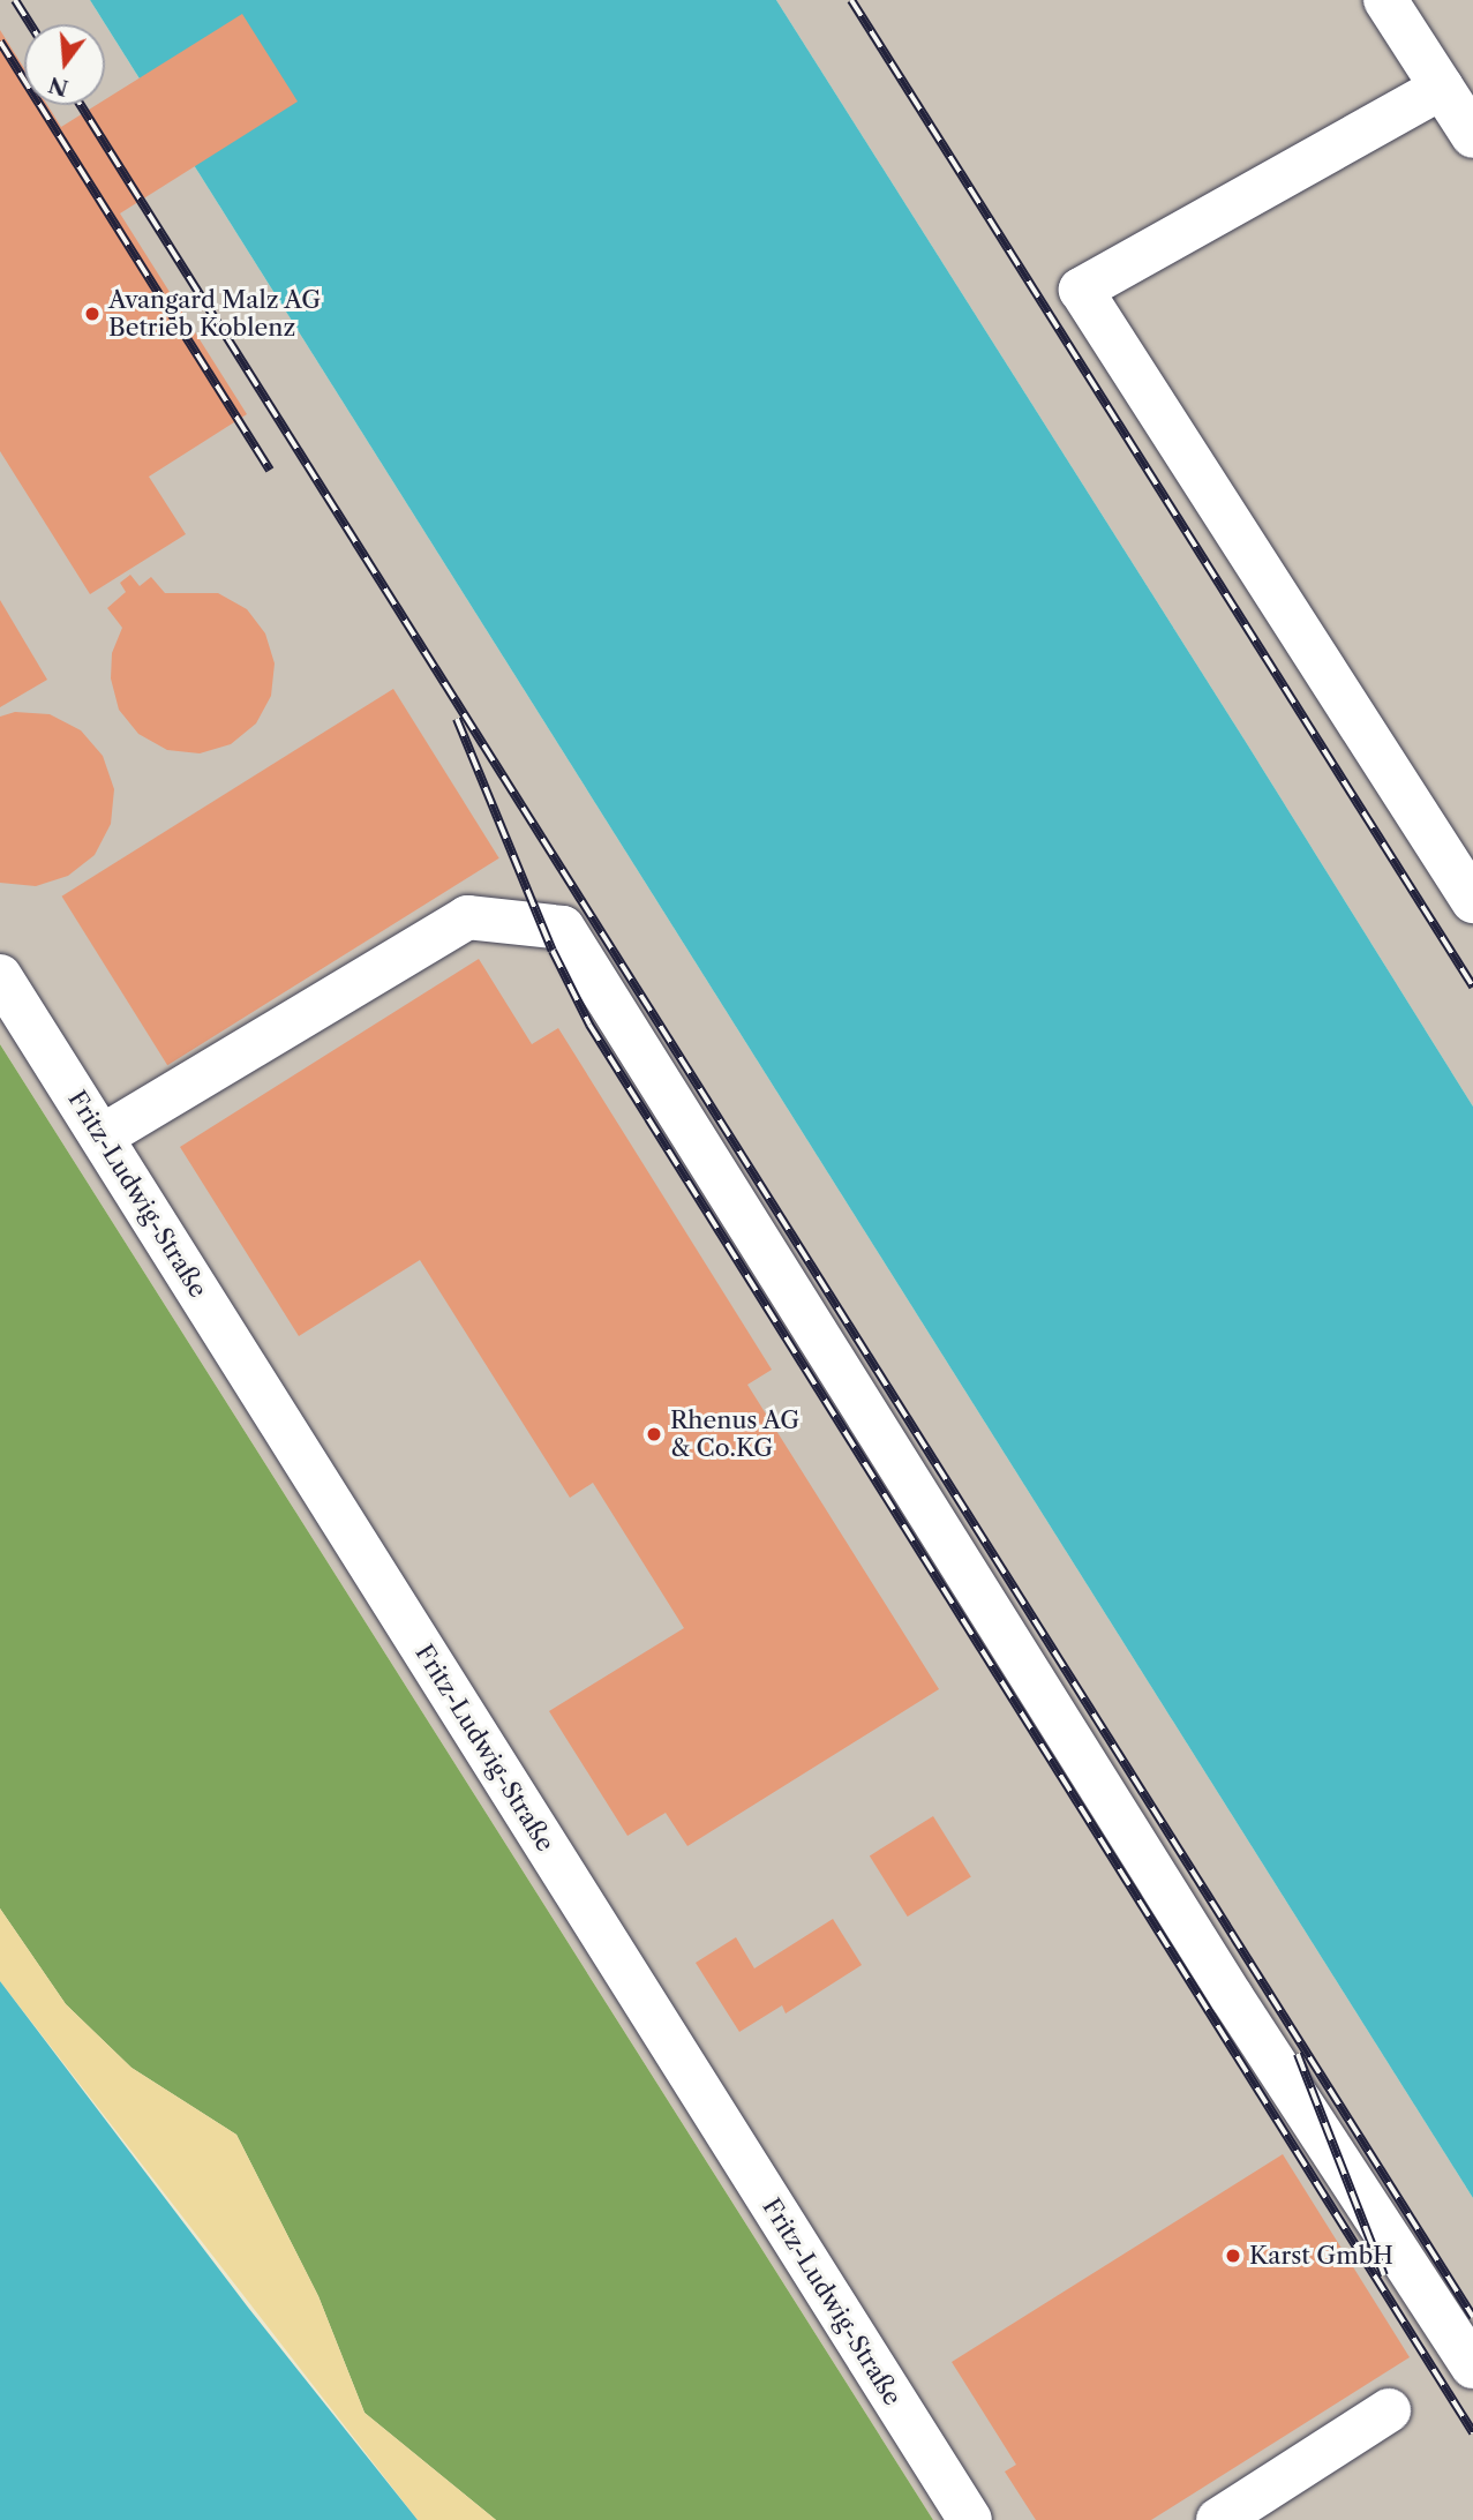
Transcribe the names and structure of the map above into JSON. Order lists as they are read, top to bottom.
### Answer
{
  "streets": {
    "street": ["Fritz-Ludwig-Straße"]
  },
  "places": ["Avangard Malz AG Betrieb Koblenz", "Rhenus AG & Co.KG", "Karst GmbH"],
  "north": "bottom"
}
